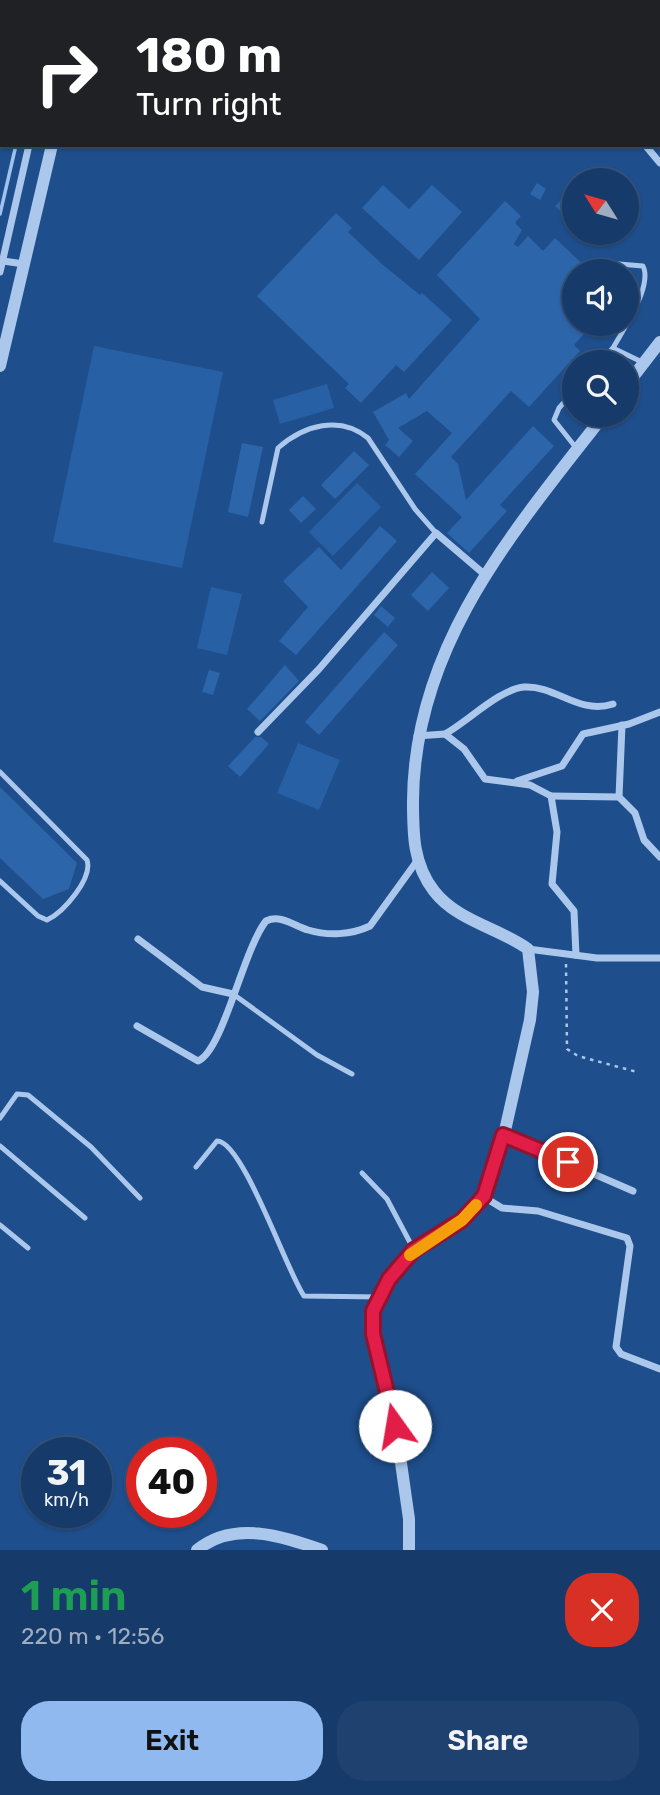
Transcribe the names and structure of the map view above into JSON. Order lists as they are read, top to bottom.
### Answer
{
  "north": "top left",
  "page": {
    "turn": ["180 m", "Turn right"],
    "speed": "31 km/h",
    "limit": "40",
    "heading": ["1 min", "220 m · 12:56"],
    "buttons": ["Exit", "Share"]
  }
}
